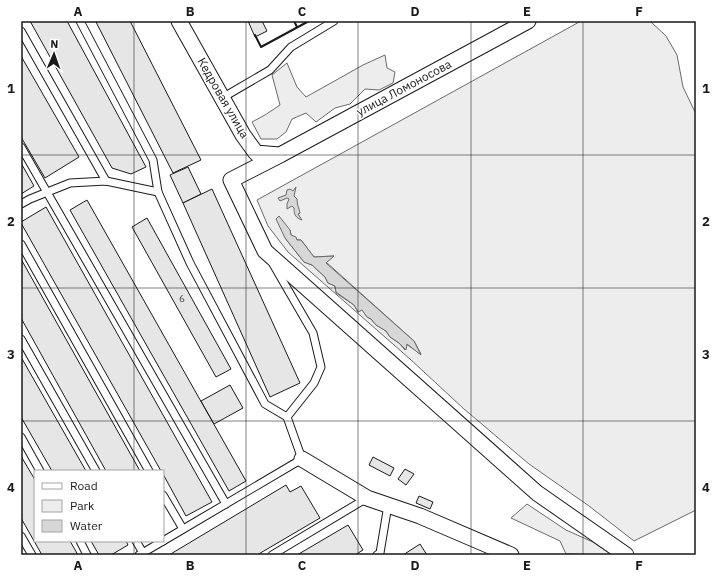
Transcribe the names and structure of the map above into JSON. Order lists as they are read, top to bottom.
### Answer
{
  "streets": {
    "street": ["улица Ломоносова", "Кедровая улица"]
  },
  "crossings": [
    ["улица Ломоносова", "Кедровая улица"]
  ],
  "house_numbers": ["6"],
  "legend": ["Road", "Park", "Water"],
  "north": "top",
  "grid": {
    "columns": [
      "A",
      "B",
      "C",
      "D",
      "E",
      "F"
    ],
    "rows": [
      "1",
      "2",
      "3",
      "4"
    ]
  }
}
